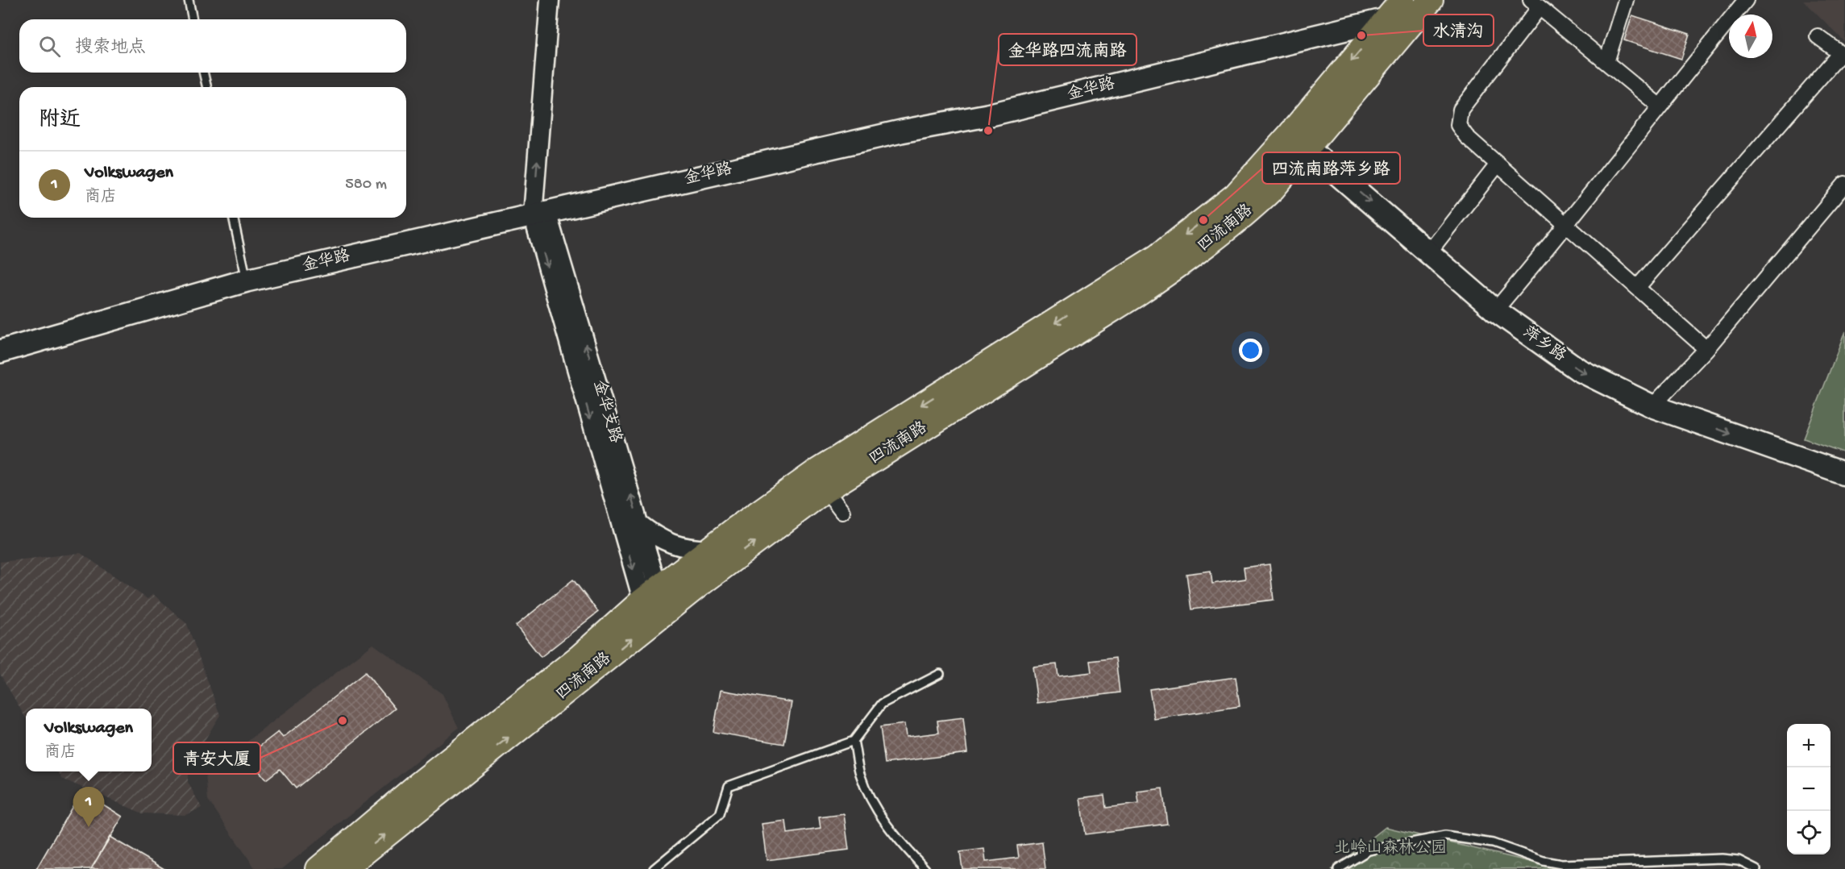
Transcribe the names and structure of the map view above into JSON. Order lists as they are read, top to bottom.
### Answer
{
  "streets": {
    "main road": ["金华路", "四流南路", "萍乡路"],
    "street": ["金华支路"]
  },
  "crossings": [
    ["金华路", "四流南路"],
    ["金华路", "金华支路"],
    ["四流南路", "萍乡路"],
    ["四流南路", "金华支路"]
  ],
  "one_way": ["萍乡路"],
  "parks": ["北岭山森林公园"],
  "places": [
    "水清沟",
    "金华路四流南路",
    "四流南路萍乡路",
    "青安大厦"
  ],
  "north": "top",
  "page": {
    "search": "搜索地点",
    "heading": "附近",
    "list": [
      {
        "mark": "1",
        "name": "Volkswagen",
        "note": "商店",
        "value": "580 m"
      }
    ],
    "popup": ["Volkswagen", "商店"],
    "map_buttons": ["+", "−"],
    "pins": "1"
  }
}
